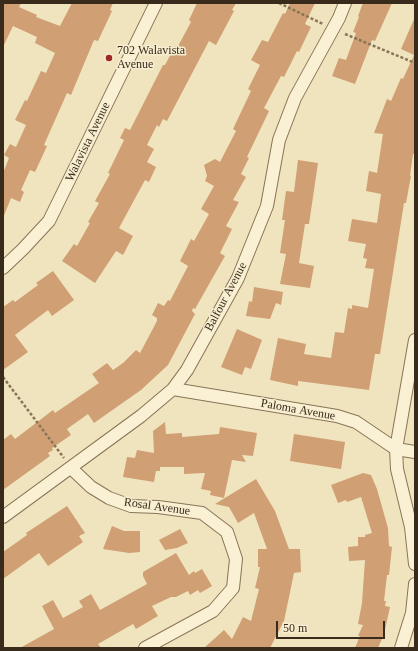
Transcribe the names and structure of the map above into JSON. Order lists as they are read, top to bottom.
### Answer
{
  "streets": {
    "street": [
      "Walavista Avenue",
      "Balfour Avenue",
      "Paloma Avenue",
      "Rosal Avenue"
    ]
  },
  "crossings": [
    ["Balfour Avenue", "Paloma Avenue"],
    ["Balfour Avenue", "Rosal Avenue"]
  ],
  "places": ["702 Walavista Avenue"],
  "scale_bar": "50 m"
}
